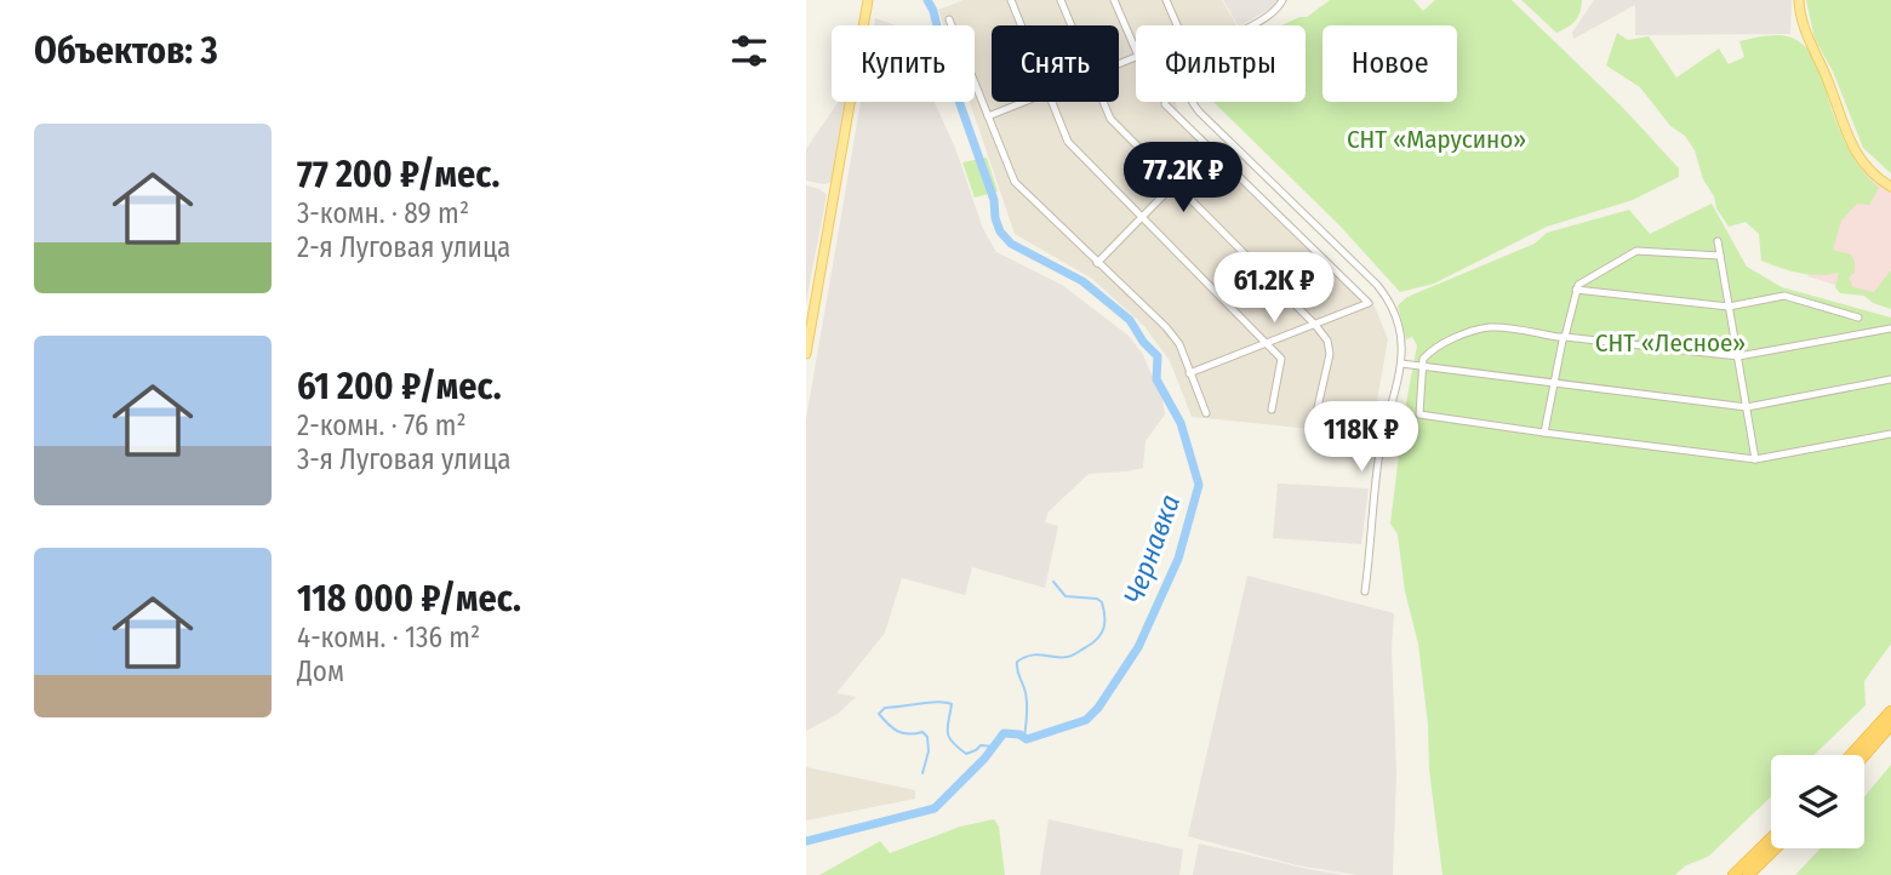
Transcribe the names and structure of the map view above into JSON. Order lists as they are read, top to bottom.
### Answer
{
  "water": ["Чернавка"],
  "parks": ["СНТ «Марусино»", "СНТ «Лесное»"],
  "page": {
    "heading": "Объектов: 3",
    "chip": [
      "Купить",
      "Снять",
      "Фильтры",
      "Новое"
    ],
    "list": [
      {
        "name": "77 200 ₽/мес.",
        "note": "3-комн. · 89 m² · 2-я Луговая улица"
      },
      {
        "name": "61 200 ₽/мес.",
        "note": "2-комн. · 76 m² · 3-я Луговая улица"
      },
      {
        "name": "118 000 ₽/мес.",
        "note": "4-комн. · 136 m² · Дом"
      }
    ],
    "price": ["77.2K ₽", "61.2K ₽", "118K ₽"]
  }
}
